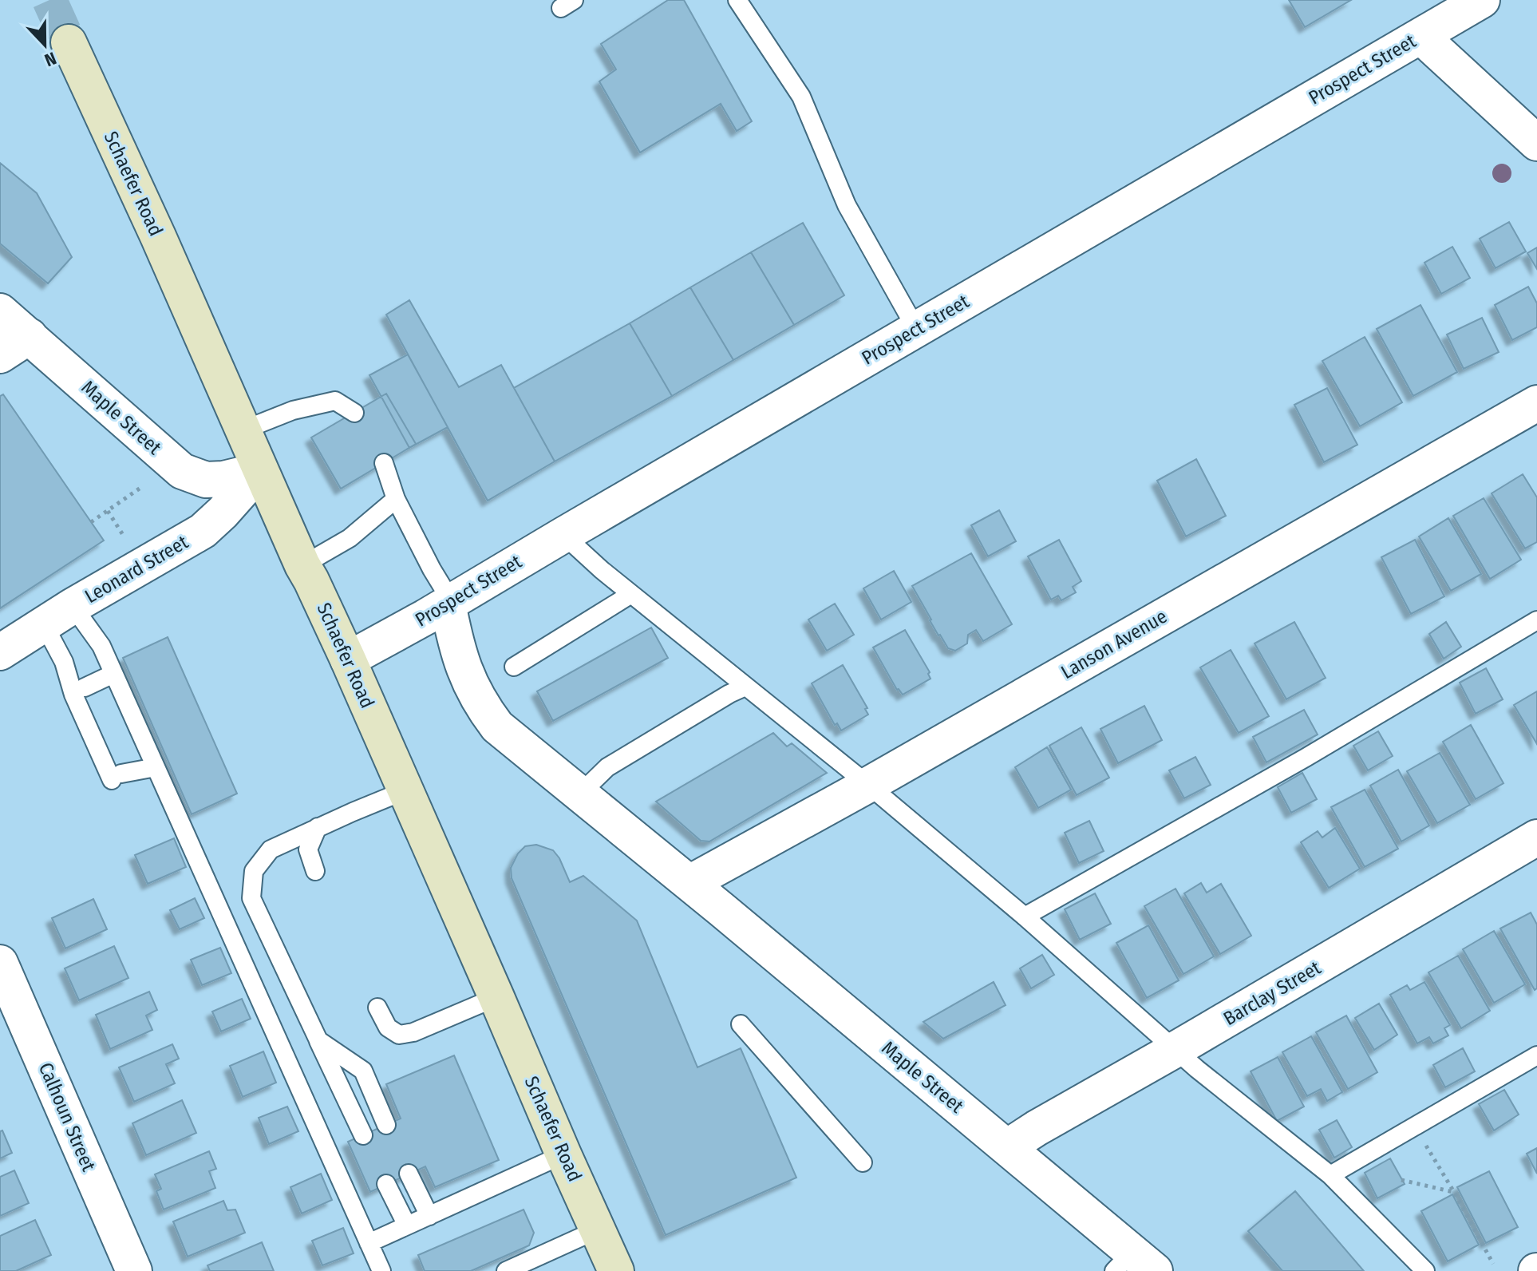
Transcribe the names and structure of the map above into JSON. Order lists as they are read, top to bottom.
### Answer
{
  "streets": {
    "main road": ["Schaefer Road"],
    "street": [
      "Prospect Street",
      "Maple Street",
      "Leonard Street",
      "Lanson Avenue",
      "Barclay Street",
      "Calhoun Street"
    ]
  },
  "crossings": [
    ["Prospect Street", "Schaefer Road"],
    ["Prospect Street", "Maple Street"],
    ["Schaefer Road", "Maple Street"],
    ["Schaefer Road", "Leonard Street"],
    ["Maple Street", "Leonard Street"],
    ["Maple Street", "Lanson Avenue"],
    ["Maple Street", "Barclay Street"]
  ],
  "north": "bottom"
}
